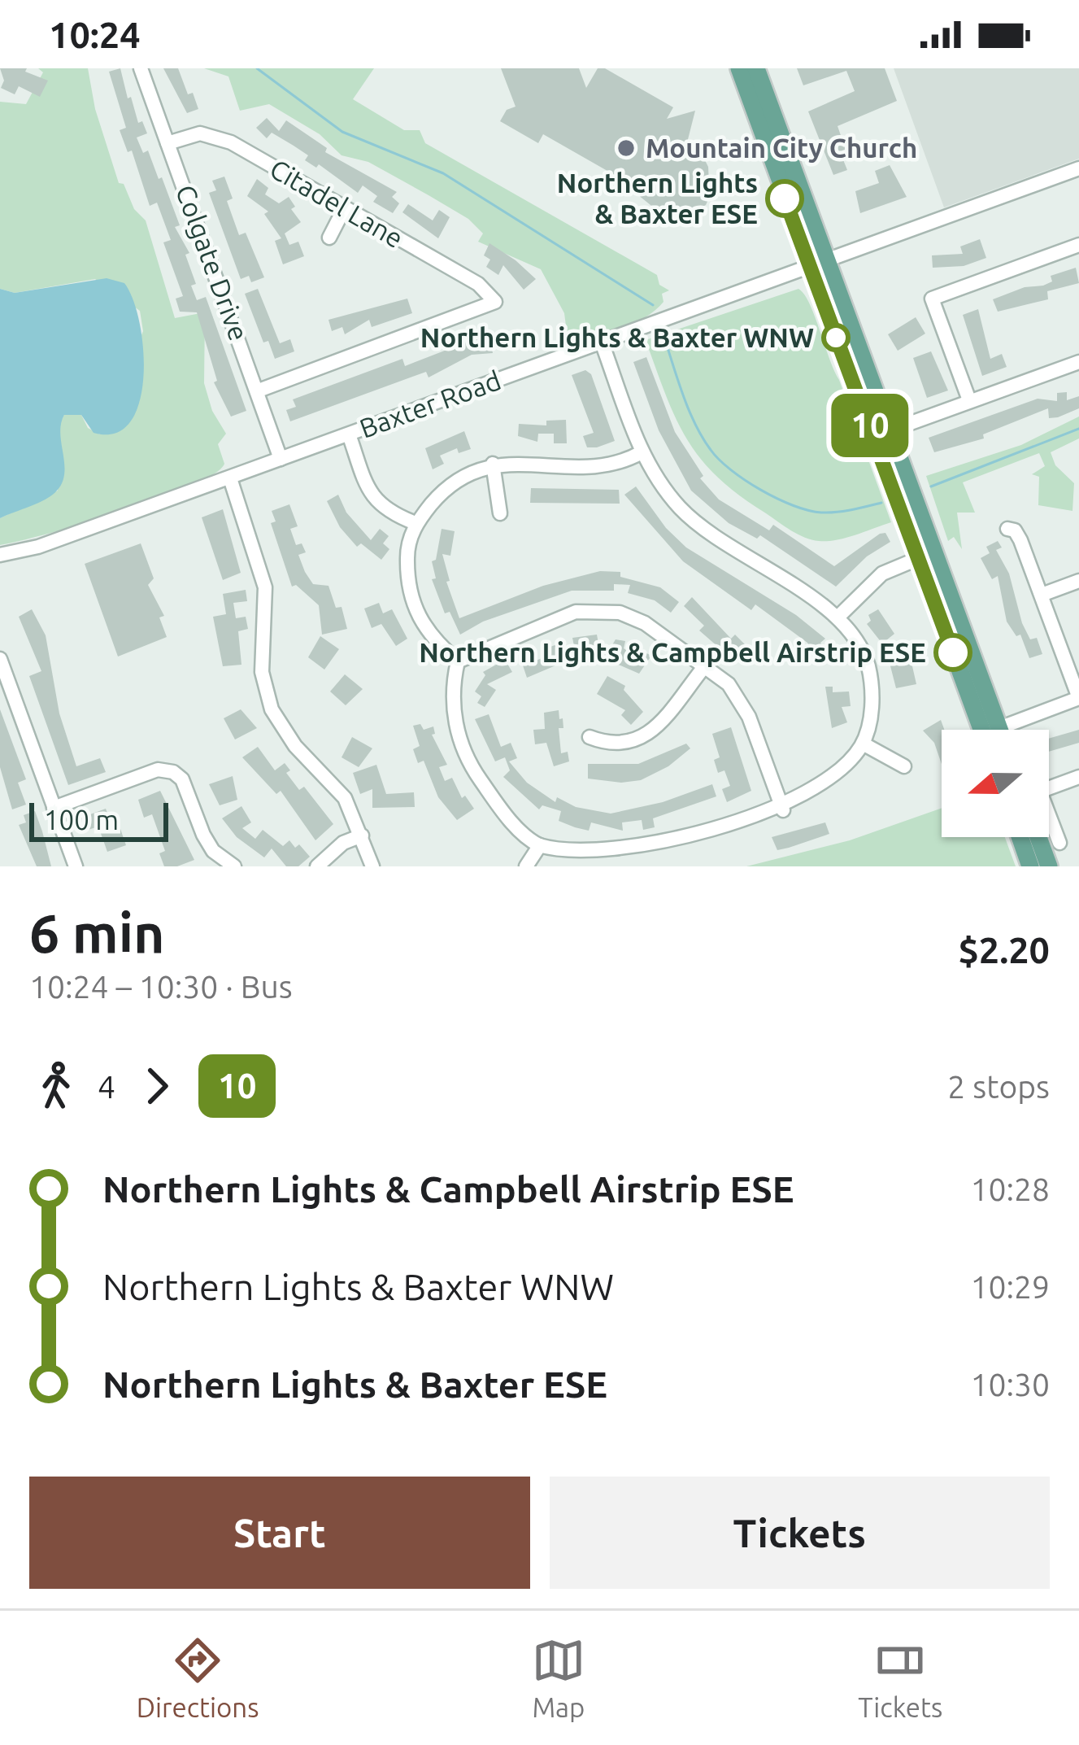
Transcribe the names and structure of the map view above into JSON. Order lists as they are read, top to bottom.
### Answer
{
  "streets": {
    "street": ["Citadel Lane", "Colgate Drive", "Baxter Road"]
  },
  "crossings": [
    ["Citadel Lane", "Colgate Drive"],
    ["Colgate Drive", "Baxter Road"]
  ],
  "places": [
    "Mountain City Church",
    "Northern Lights & Baxter ESE",
    "Northern Lights & Baxter WNW",
    "Northern Lights & Campbell Airstrip ESE"
  ],
  "lines": ["bus line 10"],
  "scale_bar": "100 m",
  "north": "left",
  "page": {
    "status": "10:24",
    "on_map": "10",
    "scale": "100 m",
    "heading": ["6 min", "10:24 – 10:30 · Bus", "$2.20"],
    "legs": ["4", "10", "2 stops"],
    "list": [
      {
        "name": "Northern Lights & Campbell Airstrip ESE",
        "value": "10:28"
      },
      {
        "name": "Northern Lights & Baxter WNW",
        "value": "10:29"
      },
      {
        "name": "Northern Lights & Baxter ESE",
        "value": "10:30"
      }
    ],
    "buttons": ["Start", "Tickets"],
    "tabs": ["Directions", "Map", "Tickets"]
  }
}
